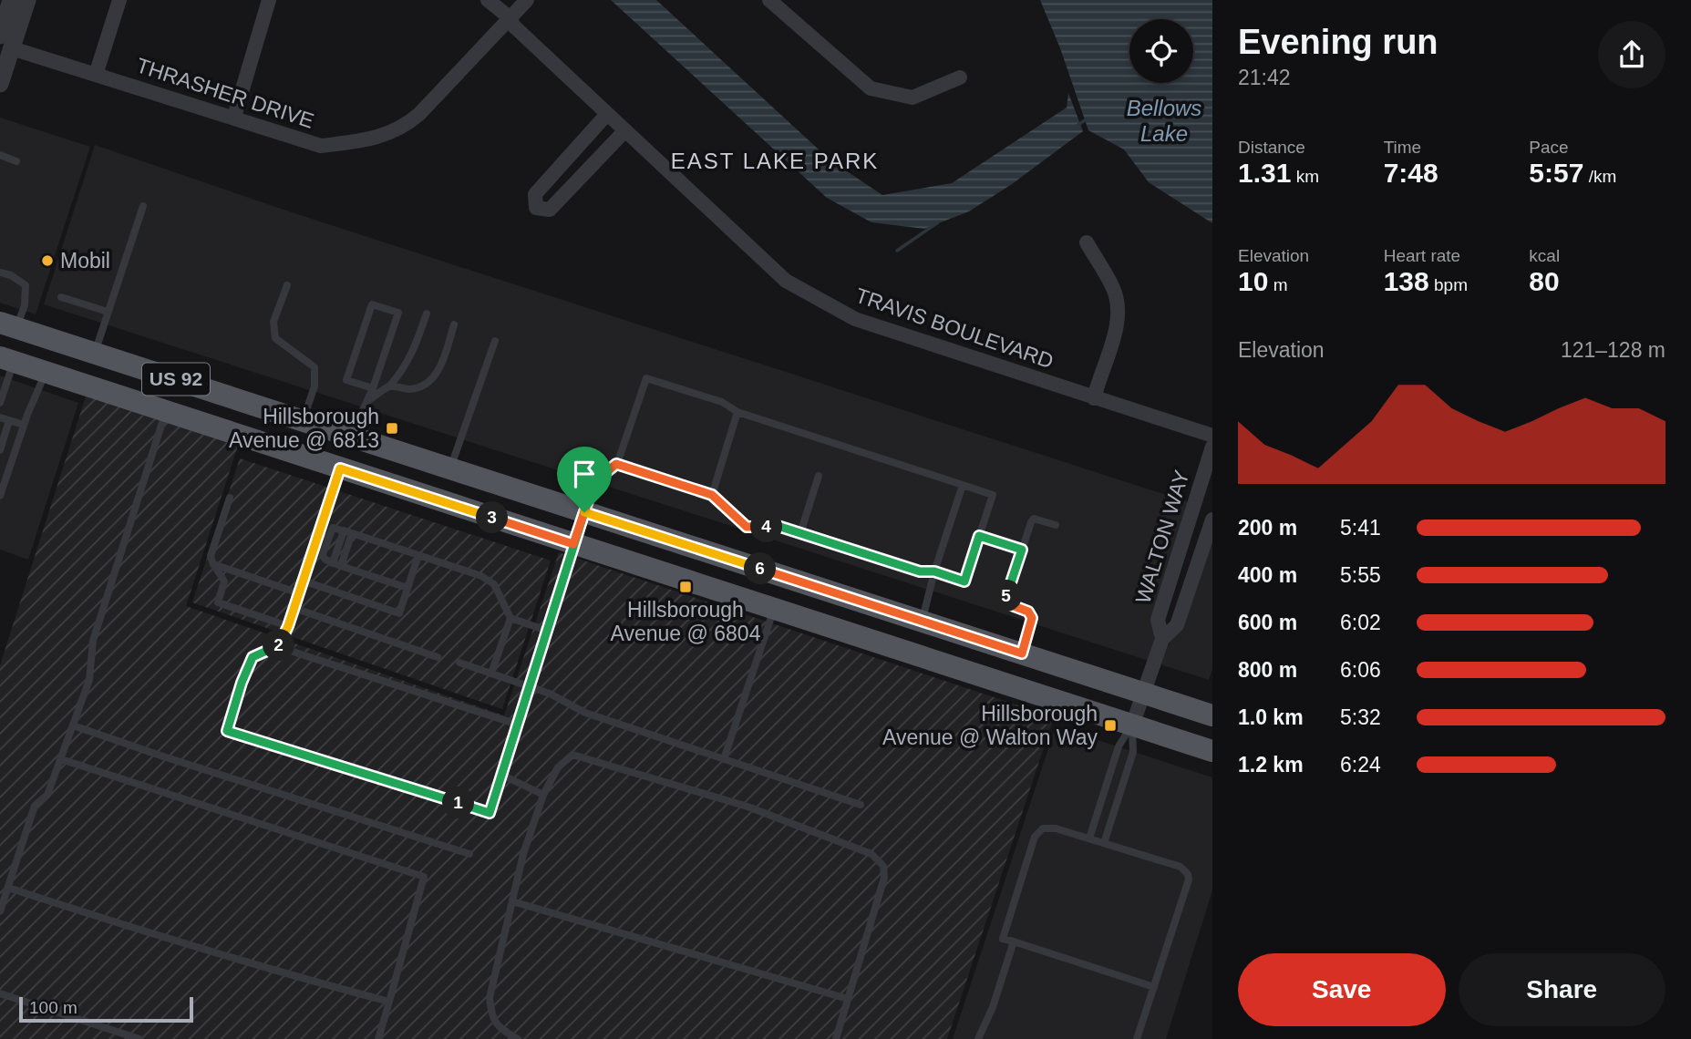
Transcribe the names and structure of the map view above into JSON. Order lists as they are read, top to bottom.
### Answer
{
  "streets": {
    "main road": ["US 92"],
    "street": ["THRASHER DRIVE", "TRAVIS BOULEVARD", "WALTON WAY"]
  },
  "crossings": [
    ["THRASHER DRIVE", "TRAVIS BOULEVARD"],
    ["US 92", "WALTON WAY"]
  ],
  "districts": ["EAST LAKE PARK"],
  "water": ["Bellows Lake"],
  "places": {
    "other": ["Mobil"],
    "transit": ["Hillsborough Avenue @ 6813", "Hillsborough Avenue @ 6804", "Hillsborough Avenue @ Walton Way"]
  },
  "scale_bar": "100 m",
  "page": {
    "heading": ["Evening run", "21:42"],
    "stats": [
      ["Distance", "1.31 km"],
      ["Time", "7:48"],
      ["Pace", "5:57 /km"],
      ["Elevation", "10 m"],
      ["Heart rate", "138 bpm"],
      ["kcal", "80"]
    ],
    "chart": ["Elevation", "121–128 m"],
    "pins": [
      "3",
      "4",
      "6",
      "5",
      "2",
      "1"
    ],
    "list": [
      {
        "name": "200 m",
        "note": "5:41"
      },
      {
        "name": "400 m",
        "note": "5:55"
      },
      {
        "name": "600 m",
        "note": "6:02"
      },
      {
        "name": "800 m",
        "note": "6:06"
      },
      {
        "name": "1.0 km",
        "note": "5:32"
      },
      {
        "name": "1.2 km",
        "note": "6:24"
      }
    ],
    "buttons": ["Save", "Share"],
    "scale": "100 m"
  }
}
